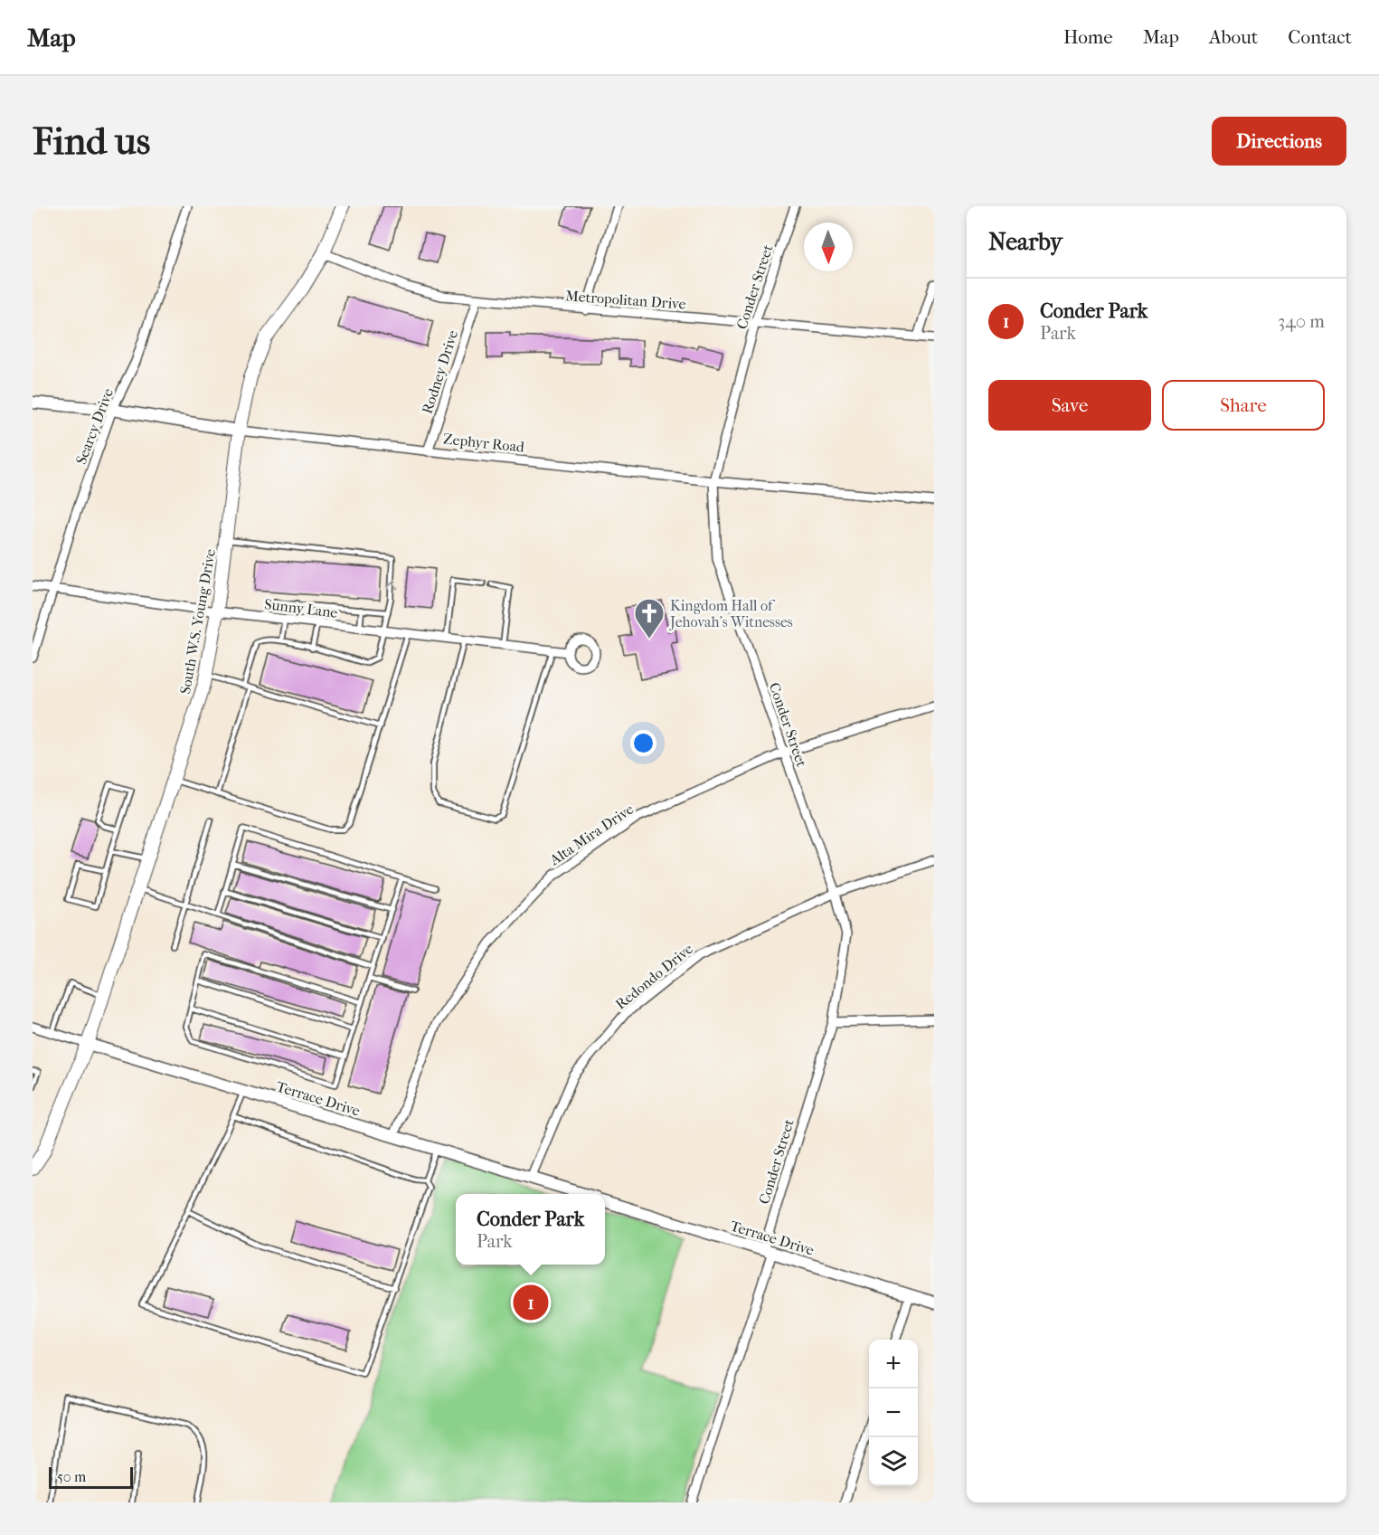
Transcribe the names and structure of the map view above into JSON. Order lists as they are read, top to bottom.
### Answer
{
  "streets": {
    "main road": ["South W.S. Young Drive"],
    "street": [
      "Conder Street",
      "Metropolitan Drive",
      "Rodney Drive",
      "Searcy Drive",
      "Zephyr Road",
      "Sunny Lane",
      "Alta Mira Drive",
      "Redondo Drive",
      "Terrace Drive"
    ]
  },
  "crossings": [
    ["Conder Street", "Metropolitan Drive"],
    ["Conder Street", "Zephyr Road"],
    ["Conder Street", "Alta Mira Drive"],
    ["Conder Street", "Redondo Drive"],
    ["Conder Street", "Terrace Drive"],
    ["Metropolitan Drive", "Rodney Drive"],
    ["Metropolitan Drive", "South W.S. Young Drive"],
    ["Rodney Drive", "Zephyr Road"],
    ["Searcy Drive", "Zephyr Road"],
    ["Searcy Drive", "Sunny Lane"],
    ["Zephyr Road", "South W.S. Young Drive"],
    ["Sunny Lane", "South W.S. Young Drive"],
    ["South W.S. Young Drive", "Terrace Drive"],
    ["Alta Mira Drive", "Terrace Drive"],
    ["Redondo Drive", "Terrace Drive"]
  ],
  "places": {
    "church": ["Kingdom Hall of Jehovah's Witnesses"]
  },
  "scale_bar": "50 m",
  "north": "bottom",
  "page": {
    "header": "Map",
    "nav": [
      "Home",
      "Map",
      "About",
      "Contact"
    ],
    "buttons": [
      "Directions",
      ["Save", "Share"]
    ],
    "title": "Find us",
    "heading": "Nearby",
    "list": [
      {
        "mark": "1",
        "name": "Conder Park",
        "note": "Park",
        "value": "340 m"
      }
    ],
    "popup": ["Conder Park", "Park"],
    "pins": "1",
    "map_buttons": ["+", "−"],
    "scale": "50 m"
  }
}
